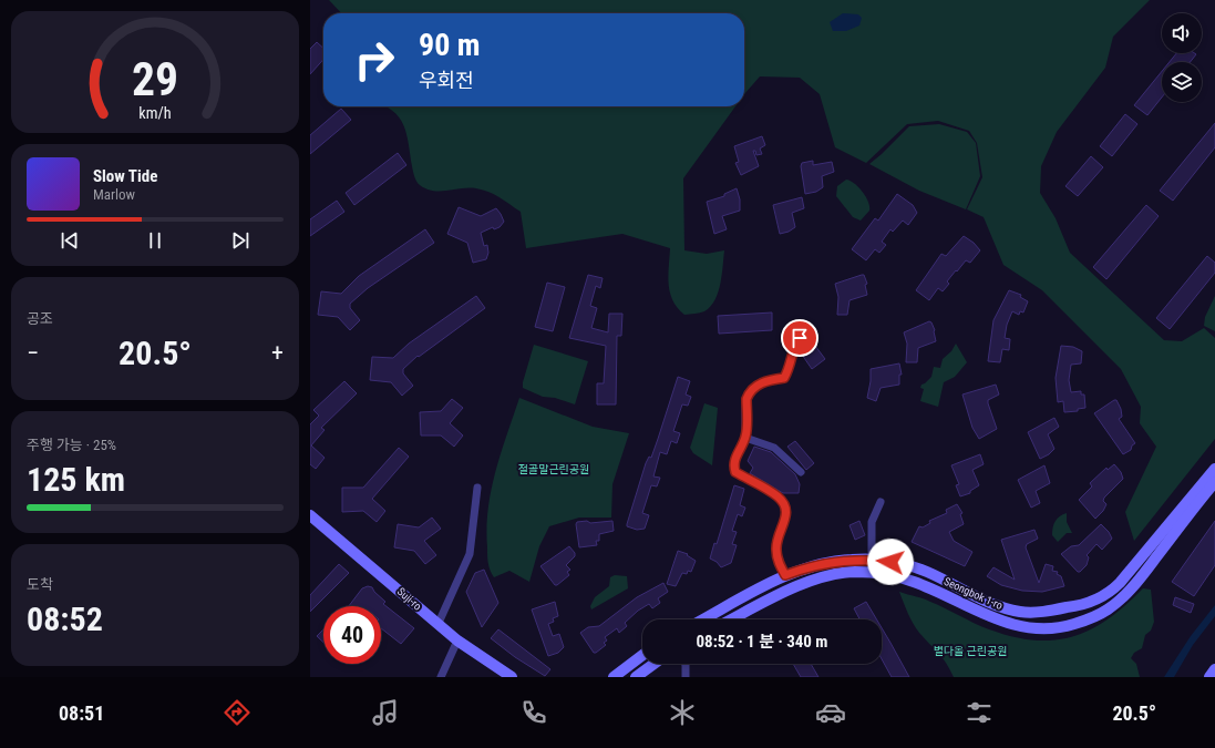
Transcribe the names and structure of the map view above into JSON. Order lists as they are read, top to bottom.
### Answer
{
  "streets": {
    "street": ["Seongbok 1-ro", "Suji-ro"]
  },
  "parks": ["절골말근린공원", "별다올 근린공원"],
  "page": {
    "turn": ["90 m", "우회전"],
    "song": ["Slow Tide", "Marlow"],
    "tile": [
      "공조",
      ["주행 가능 · 25%", "125 km"],
      ["도착", "08:52"]
    ],
    "heat": ["−", "20.5°", "+"],
    "limit": "40",
    "trip": "08:52 · 1 분 · 340 m",
    "tabs": ["08:51", "20.5°"],
    "gauge": ["29", "km/h"]
  }
}
